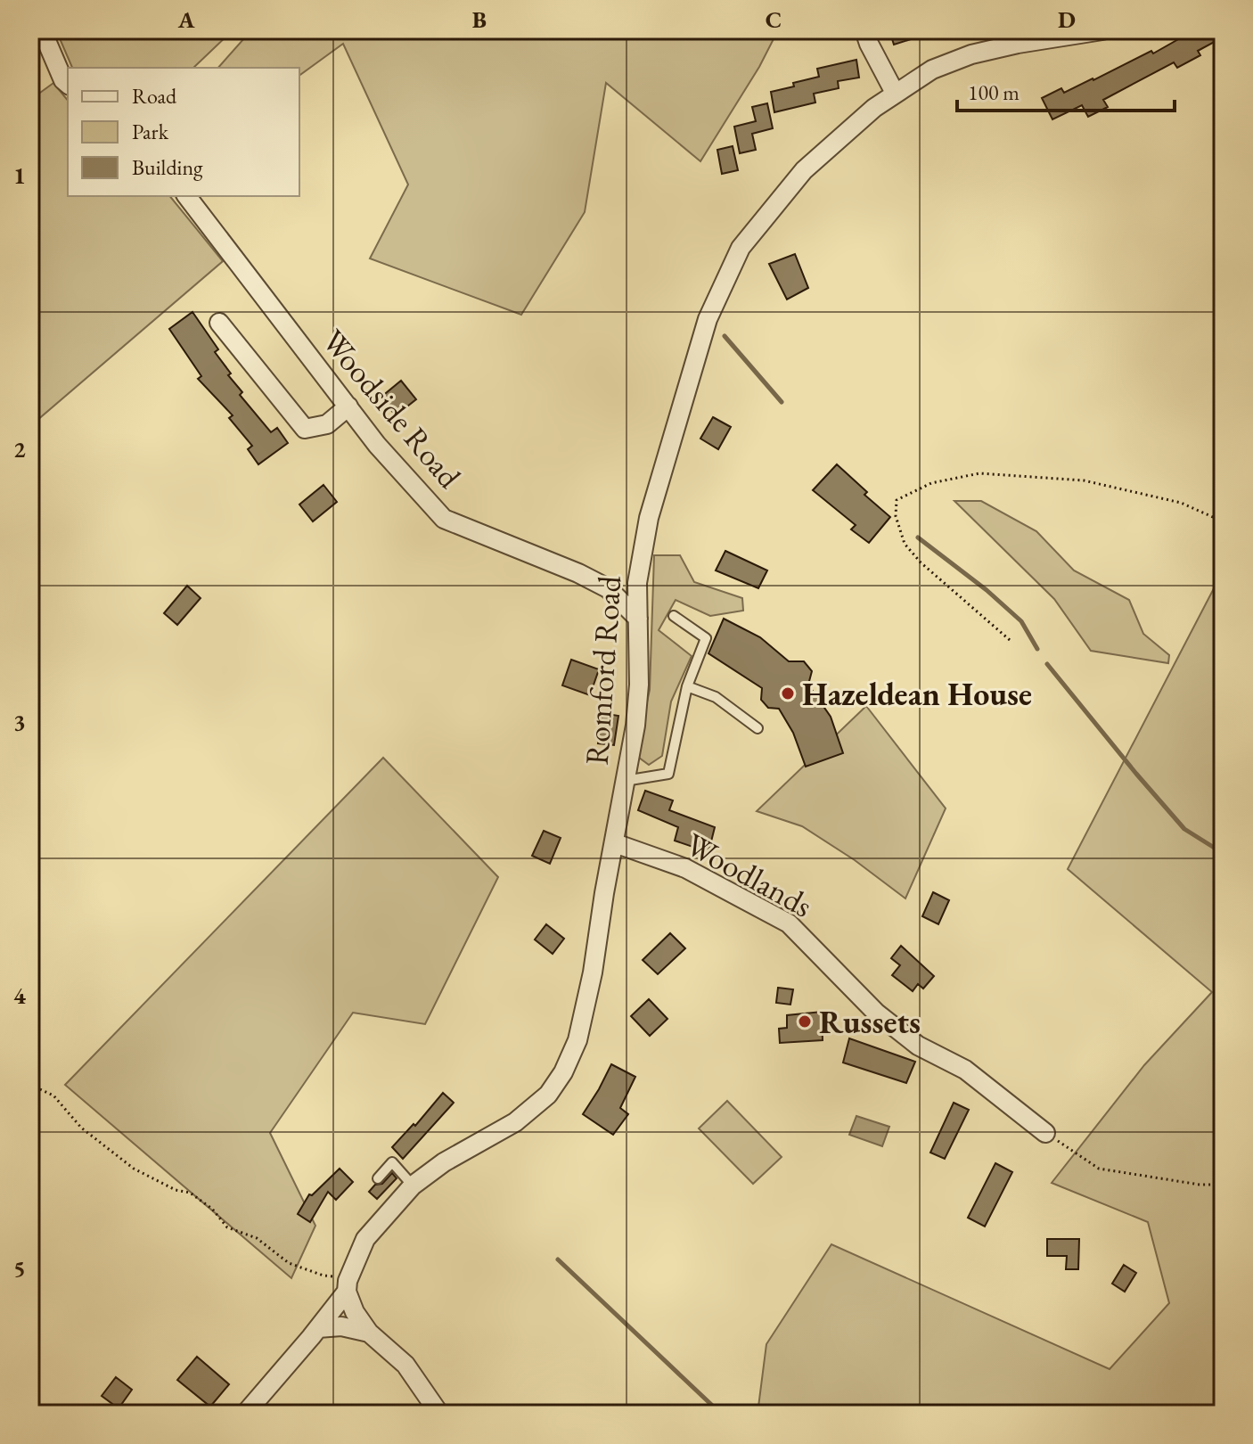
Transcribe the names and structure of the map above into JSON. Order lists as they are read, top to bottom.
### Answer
{
  "streets": {
    "street": ["Woodside Road", "Romford Road", "Woodlands"]
  },
  "crossings": [
    ["Woodside Road", "Romford Road"],
    ["Romford Road", "Woodlands"]
  ],
  "places": ["Hazeldean House", "Russets"],
  "legend": ["Road", "Park", "Building"],
  "scale_bar": "100 m",
  "grid": {
    "columns": [
      "A",
      "B",
      "C",
      "D"
    ],
    "rows": [
      "1",
      "2",
      "3",
      "4",
      "5"
    ]
  }
}
